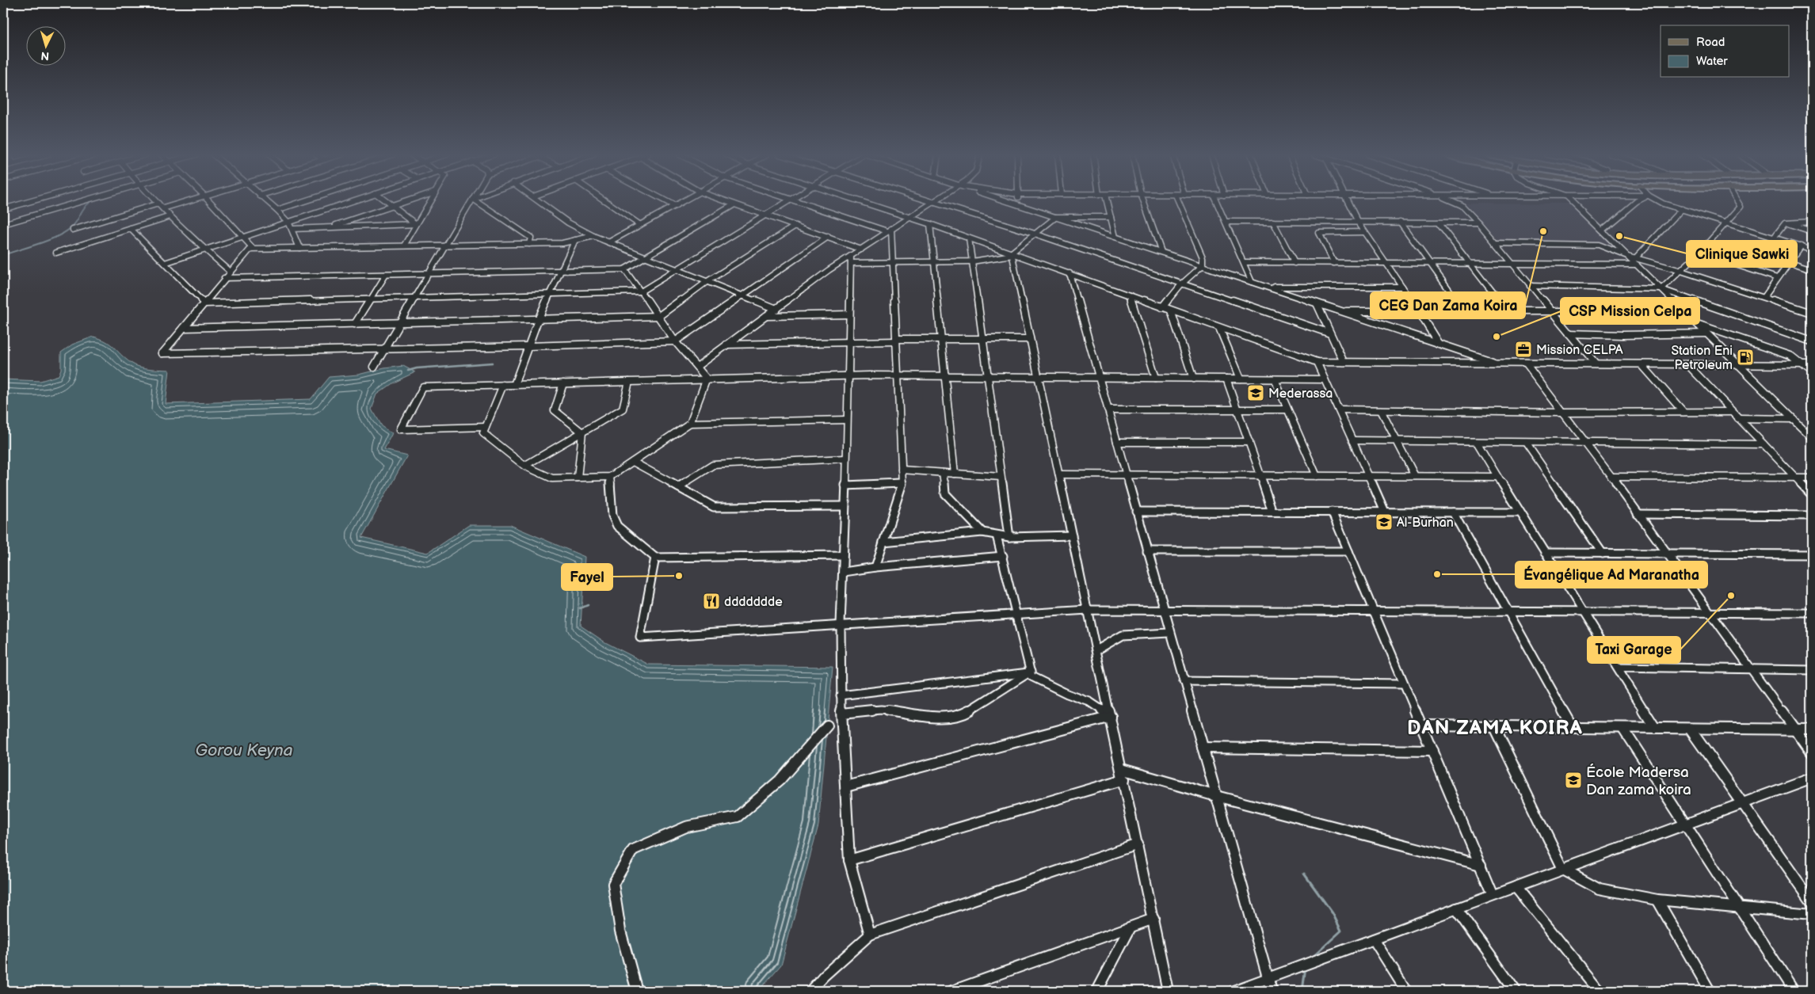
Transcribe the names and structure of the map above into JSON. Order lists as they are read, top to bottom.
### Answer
{
  "districts": ["DAN ZAMA KOIRA"],
  "water": ["Gorou Keyna"],
  "places": {
    "other": [
      "CEG Dan Zama Koira",
      "Clinique Sawki",
      "CSP Mission Celpa",
      "Évangélique Ad Maranatha",
      "Fayel",
      "Taxi Garage"
    ],
    "office": ["Mission CELPA"],
    "fuel station": ["Station Eni Petroleum"],
    "school or university": ["Mederassa", "Al-Burhan", "École Madersa Dan zama koira"],
    "restaurant": ["ddddddde"]
  },
  "legend": ["Road", "Water"],
  "north": "bottom"
}
